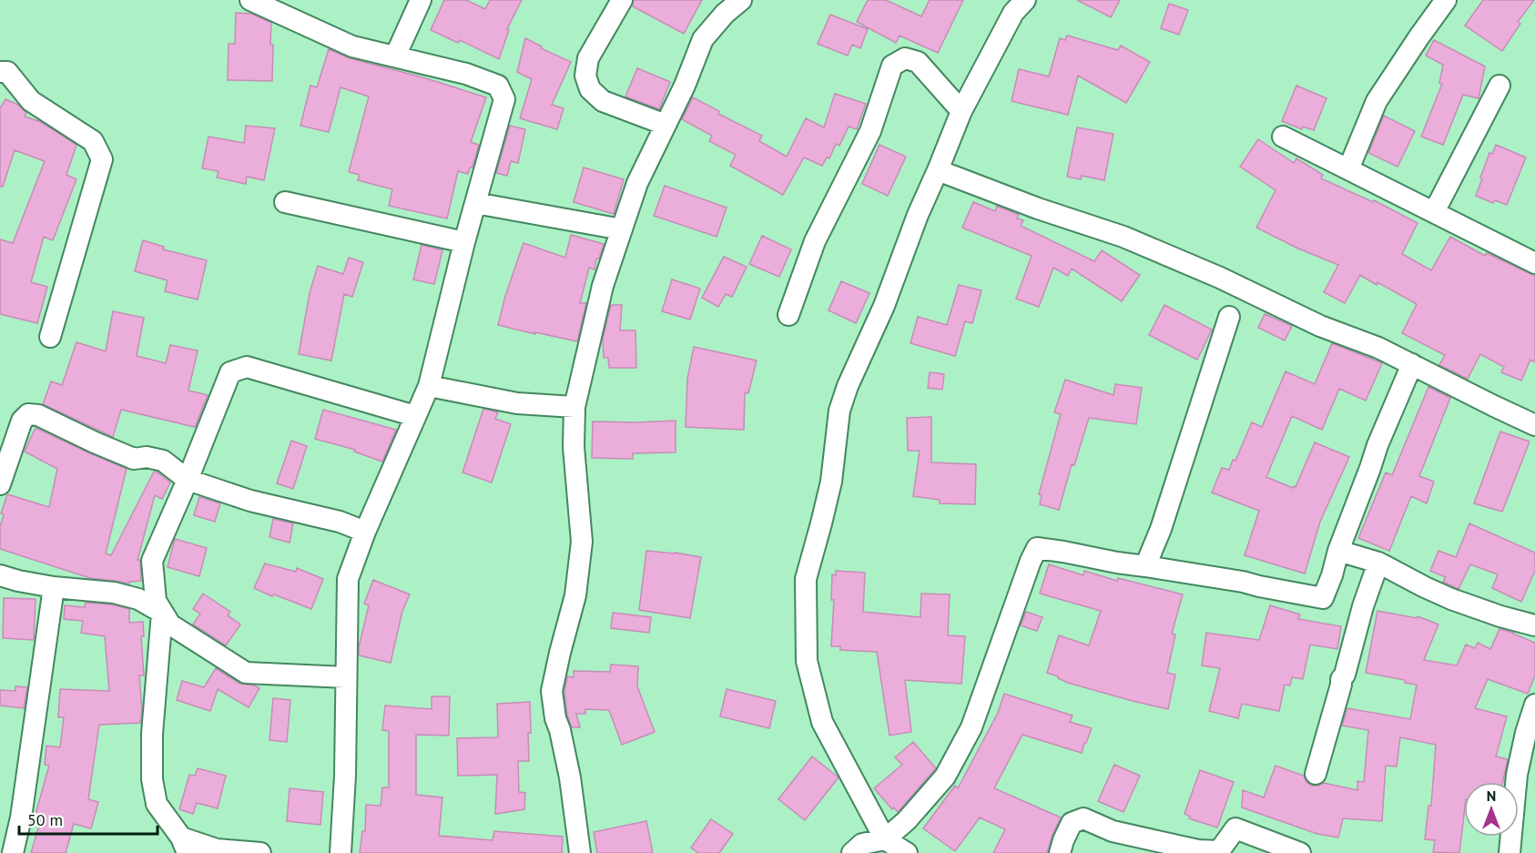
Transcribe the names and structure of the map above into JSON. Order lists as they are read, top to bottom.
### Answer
{
  "scale_bar": "50 m",
  "north": "top"
}
